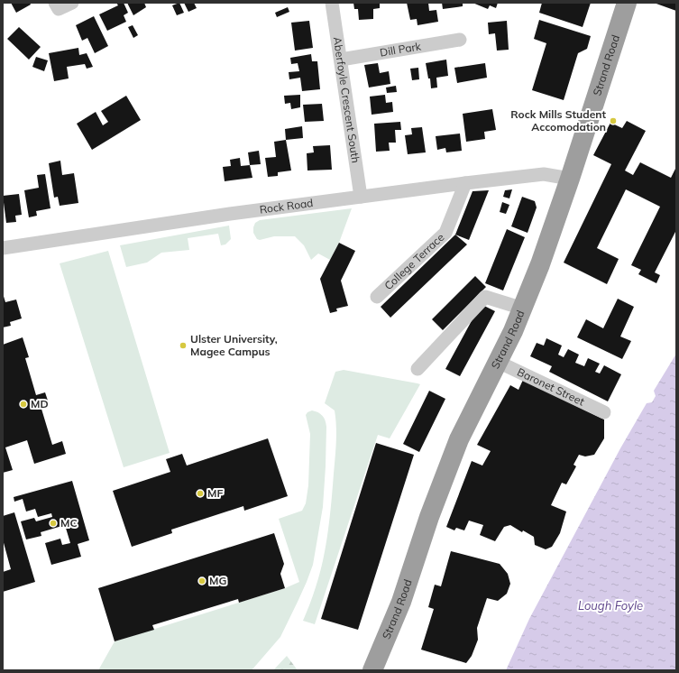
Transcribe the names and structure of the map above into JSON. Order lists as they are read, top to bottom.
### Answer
{
  "streets": {
    "highway": ["Strand Road"],
    "street": [
      "Dill Park",
      "Aberfoyle Crescent South",
      "Rock Road",
      "College Terrace",
      "Baronet Street"
    ]
  },
  "crossings": [
    ["Dill Park", "Aberfoyle Crescent South"],
    ["Strand Road", "Rock Road"],
    ["Strand Road", "Baronet Street"],
    ["Aberfoyle Crescent South", "Rock Road"],
    ["Rock Road", "College Terrace"]
  ],
  "water": ["Lough Foyle"],
  "places": [
    "Rock Mills Student Accomodation",
    "Ulster University, Magee Campus",
    "MD",
    "MF",
    "MC",
    "MG"
  ]
}
